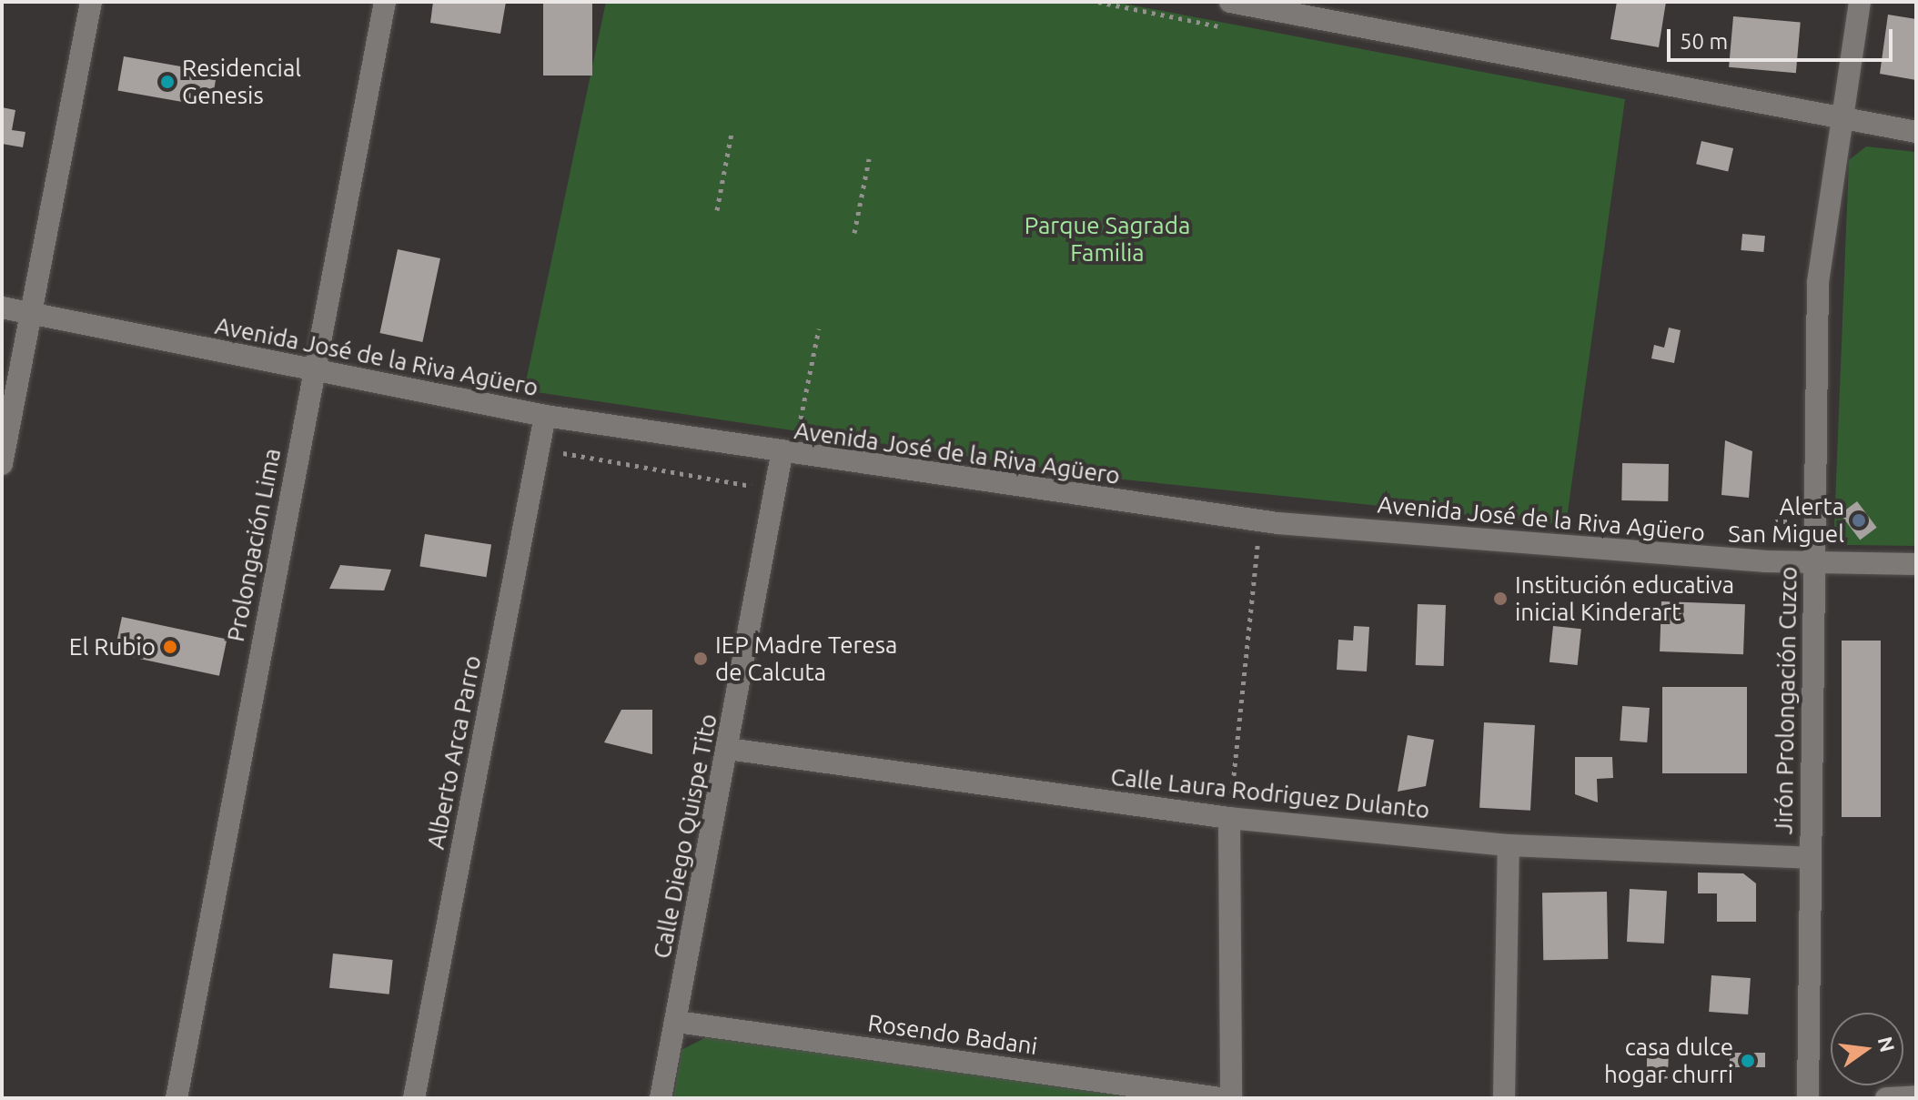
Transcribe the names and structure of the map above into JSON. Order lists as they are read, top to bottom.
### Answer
{
  "streets": {
    "street": [
      "Avenida José de la Riva Agüero",
      "Prolongación Lima",
      "Jirón Prolongación Cuzco",
      "Alberto Arca Parro",
      "Calle Laura Rodriguez Dulanto",
      "Calle Diego Quispe Tito",
      "Rosendo Badani"
    ]
  },
  "crossings": [
    ["Avenida José de la Riva Agüero", "Prolongación Lima"],
    ["Avenida José de la Riva Agüero", "Jirón Prolongación Cuzco"],
    ["Avenida José de la Riva Agüero", "Alberto Arca Parro"],
    ["Avenida José de la Riva Agüero", "Calle Diego Quispe Tito"],
    ["Jirón Prolongación Cuzco", "Calle Laura Rodriguez Dulanto"],
    ["Calle Laura Rodriguez Dulanto", "Calle Diego Quispe Tito"],
    ["Calle Diego Quispe Tito", "Rosendo Badani"]
  ],
  "parks": ["Parque Sagrada Familia"],
  "places": [
    "Residencial Genesis",
    "Alerta San Miguel",
    "Institución educativa inicial Kinderart",
    "El Rubio",
    "IEP Madre Teresa de Calcuta",
    "casa dulce hogar churri"
  ],
  "scale_bar": "50 m",
  "north": "right"
}
